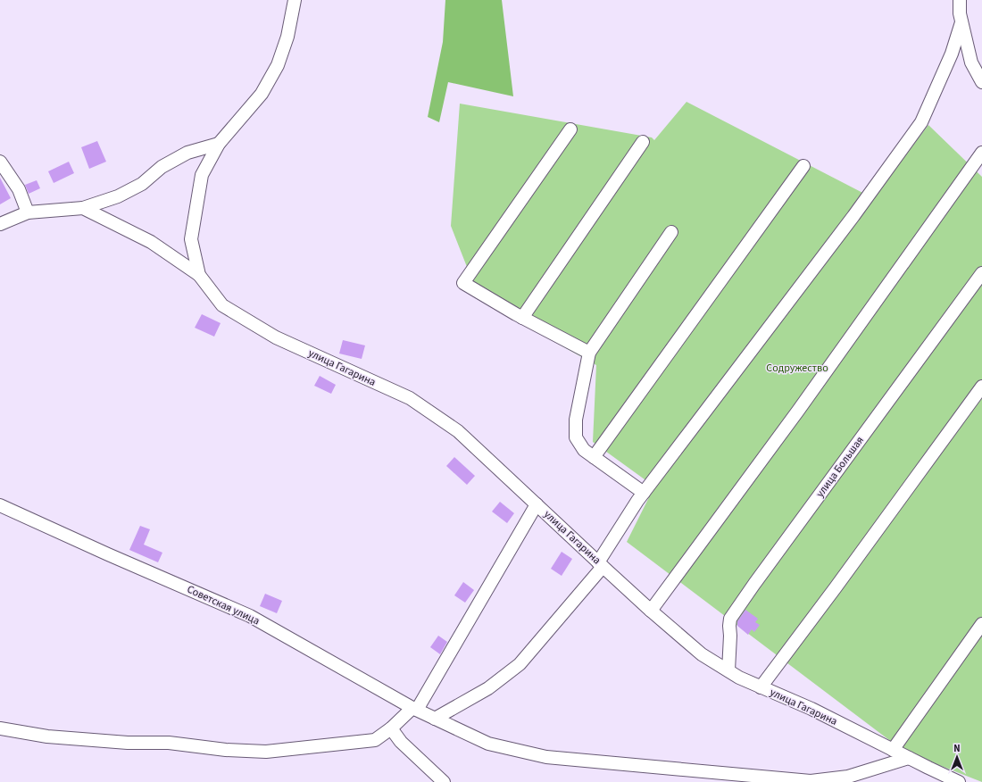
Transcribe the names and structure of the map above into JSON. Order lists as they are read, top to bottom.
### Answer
{
  "streets": {
    "street": ["улица Гагарина", "улица Большая", "Советская улица"]
  },
  "crossings": [
    ["улица Гагарина", "улица Большая"],
    ["улица Гагарина", "Советская улица"]
  ],
  "parks": ["Содружество"],
  "north": "top"
}
